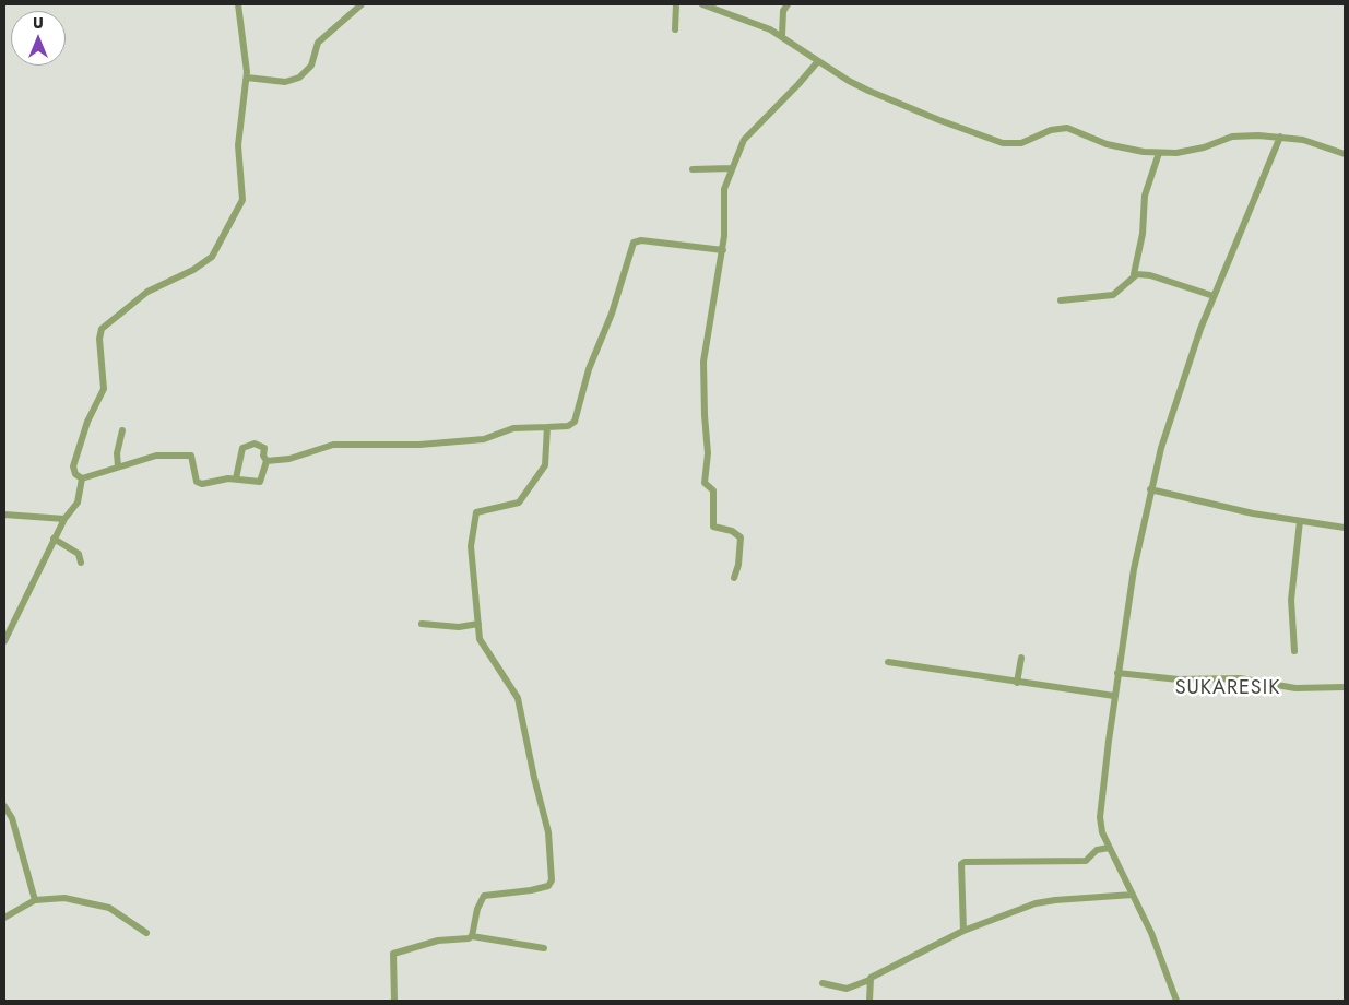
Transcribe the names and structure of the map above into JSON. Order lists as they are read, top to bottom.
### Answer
{
  "districts": ["SUKARESIK"],
  "north": "top"
}
